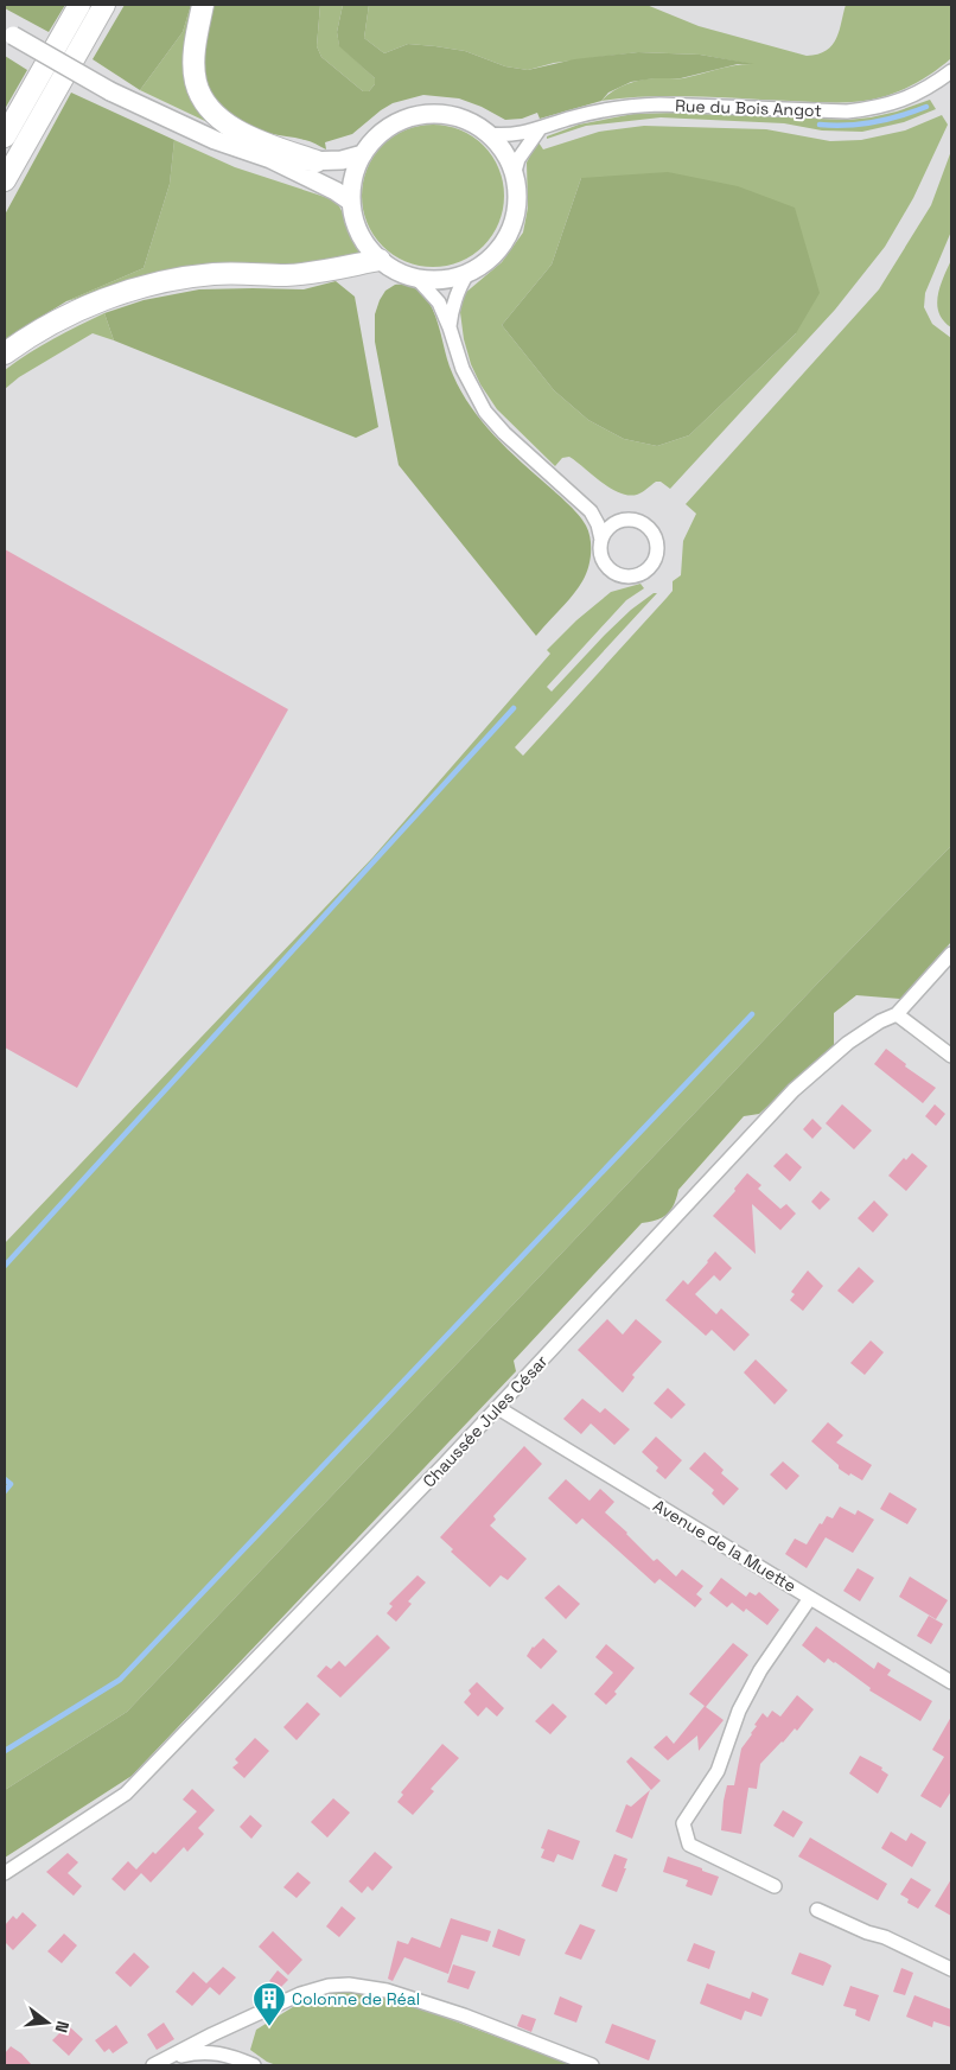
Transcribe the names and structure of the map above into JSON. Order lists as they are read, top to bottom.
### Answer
{
  "streets": {
    "street": ["Rue du Bois Angot", "Chaussée Jules César", "Avenue de la Muette"]
  },
  "crossings": [
    ["Chaussée Jules César", "Avenue de la Muette"]
  ],
  "places": {
    "building": ["Colonne de Réal"]
  },
  "north": "right"
}
